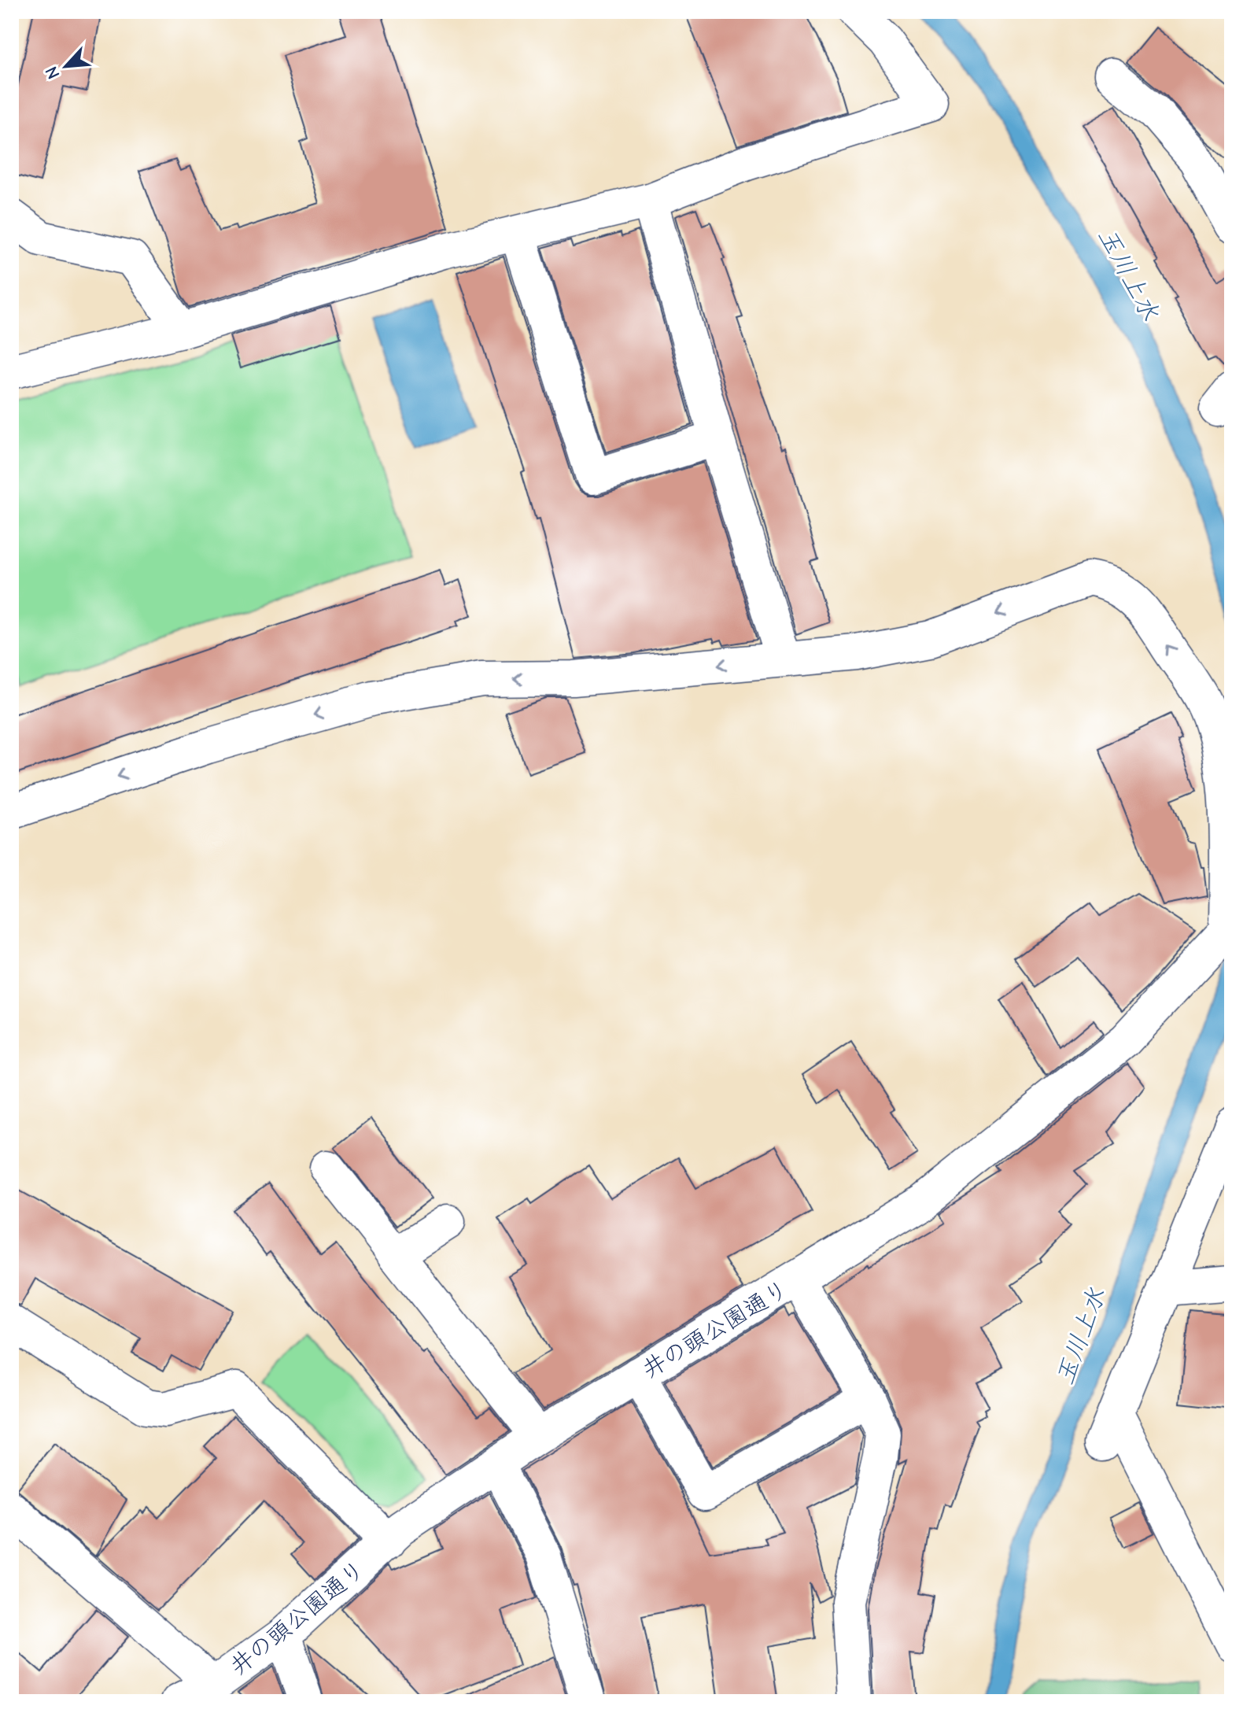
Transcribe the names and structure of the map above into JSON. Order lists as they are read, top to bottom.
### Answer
{
  "streets": {
    "street": ["井の頭公園通り"]
  },
  "water": ["玉川上水"],
  "north": "bottom left"
}
